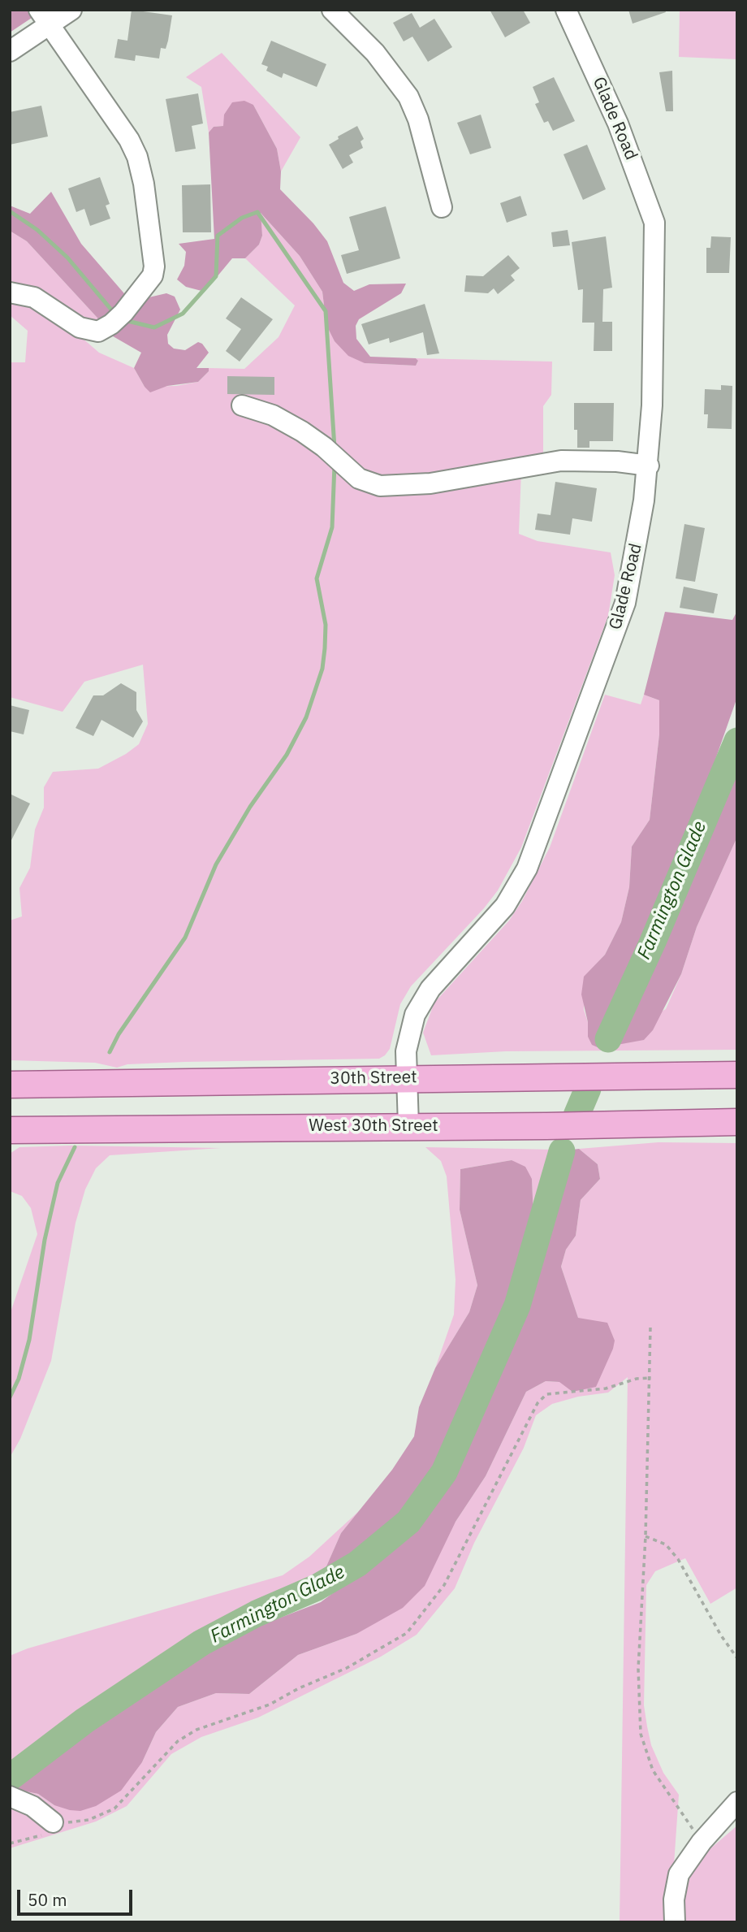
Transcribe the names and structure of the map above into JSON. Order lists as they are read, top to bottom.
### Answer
{
  "streets": {
    "main road": ["30th Street", "West 30th Street"],
    "street": ["Glade Road"]
  },
  "crossings": [
    ["Glade Road", "30th Street"],
    ["Glade Road", "West 30th Street"]
  ],
  "water": ["Farmington Glade"],
  "scale_bar": "50 m"
}
